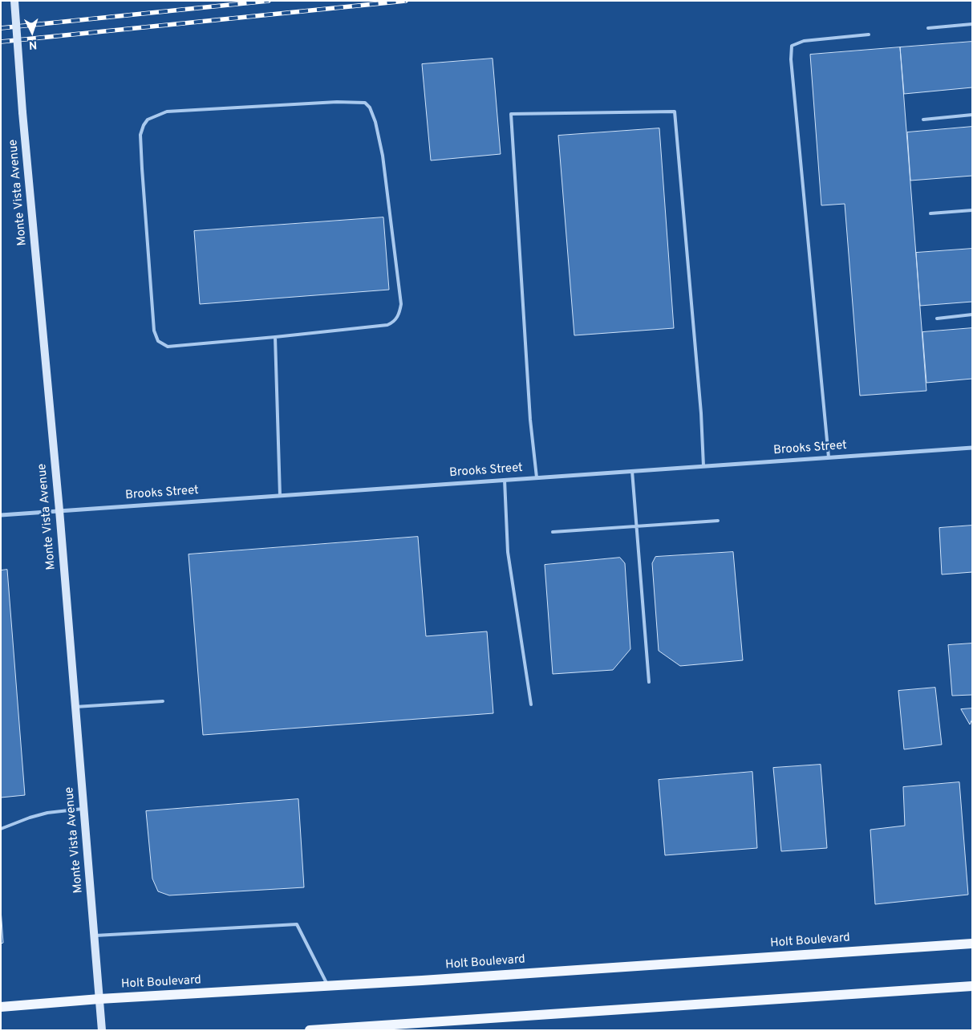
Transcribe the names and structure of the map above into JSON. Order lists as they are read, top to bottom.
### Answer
{
  "streets": {
    "main road": ["Monte Vista Avenue", "Holt Boulevard"],
    "street": ["Brooks Street"]
  },
  "crossings": [
    ["Monte Vista Avenue", "Brooks Street"],
    ["Monte Vista Avenue", "Holt Boulevard"]
  ],
  "north": "bottom"
}
